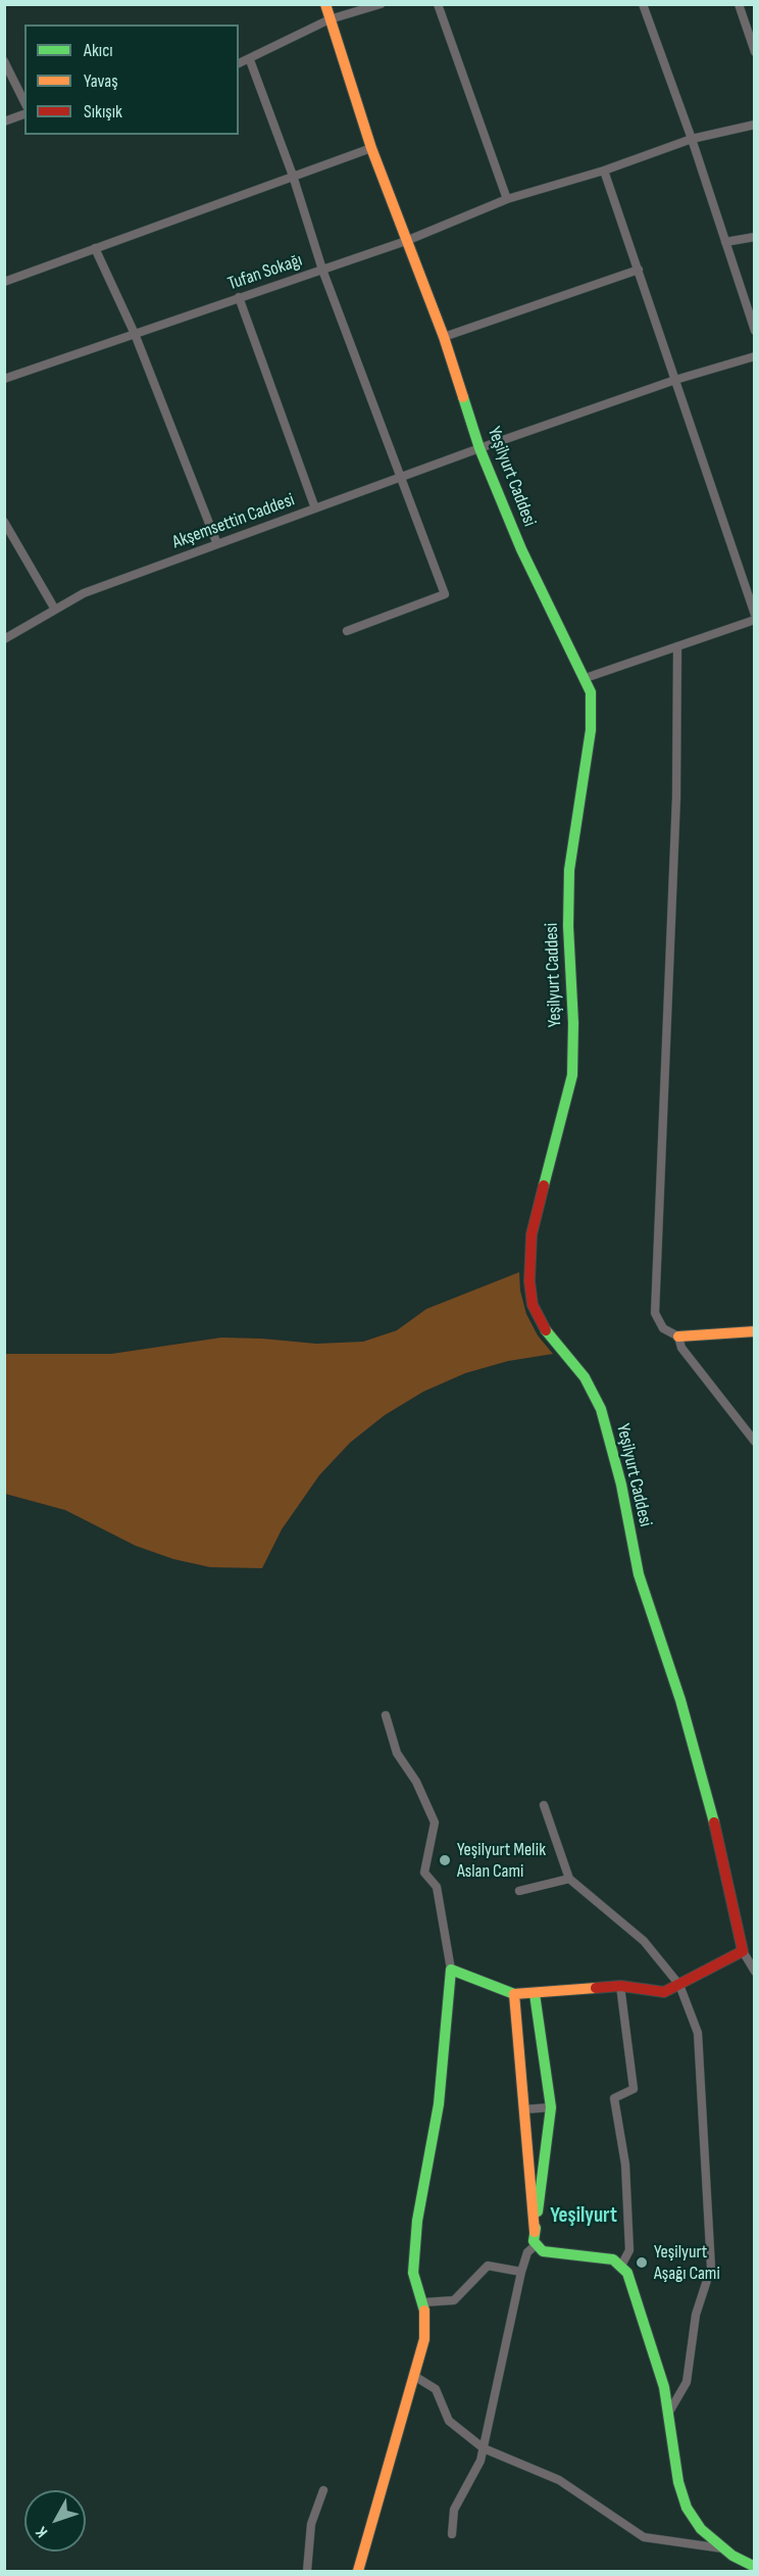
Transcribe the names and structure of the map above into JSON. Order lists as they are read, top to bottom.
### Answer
{
  "streets": {
    "street": ["Tufan Sokağı", "Yeşilyurt Caddesi", "Akşemsettin Caddesi"]
  },
  "crossings": [
    ["Tufan Sokağı", "Yeşilyurt Caddesi"],
    ["Yeşilyurt Caddesi", "Akşemsettin Caddesi"]
  ],
  "districts": ["Yeşilyurt"],
  "places": ["Yeşilyurt Melik Aslan Cami", "Yeşilyurt Aşağı Cami"],
  "legend": ["Akıcı", "Yavaş", "Sıkışık"],
  "north": "bottom left"
}
